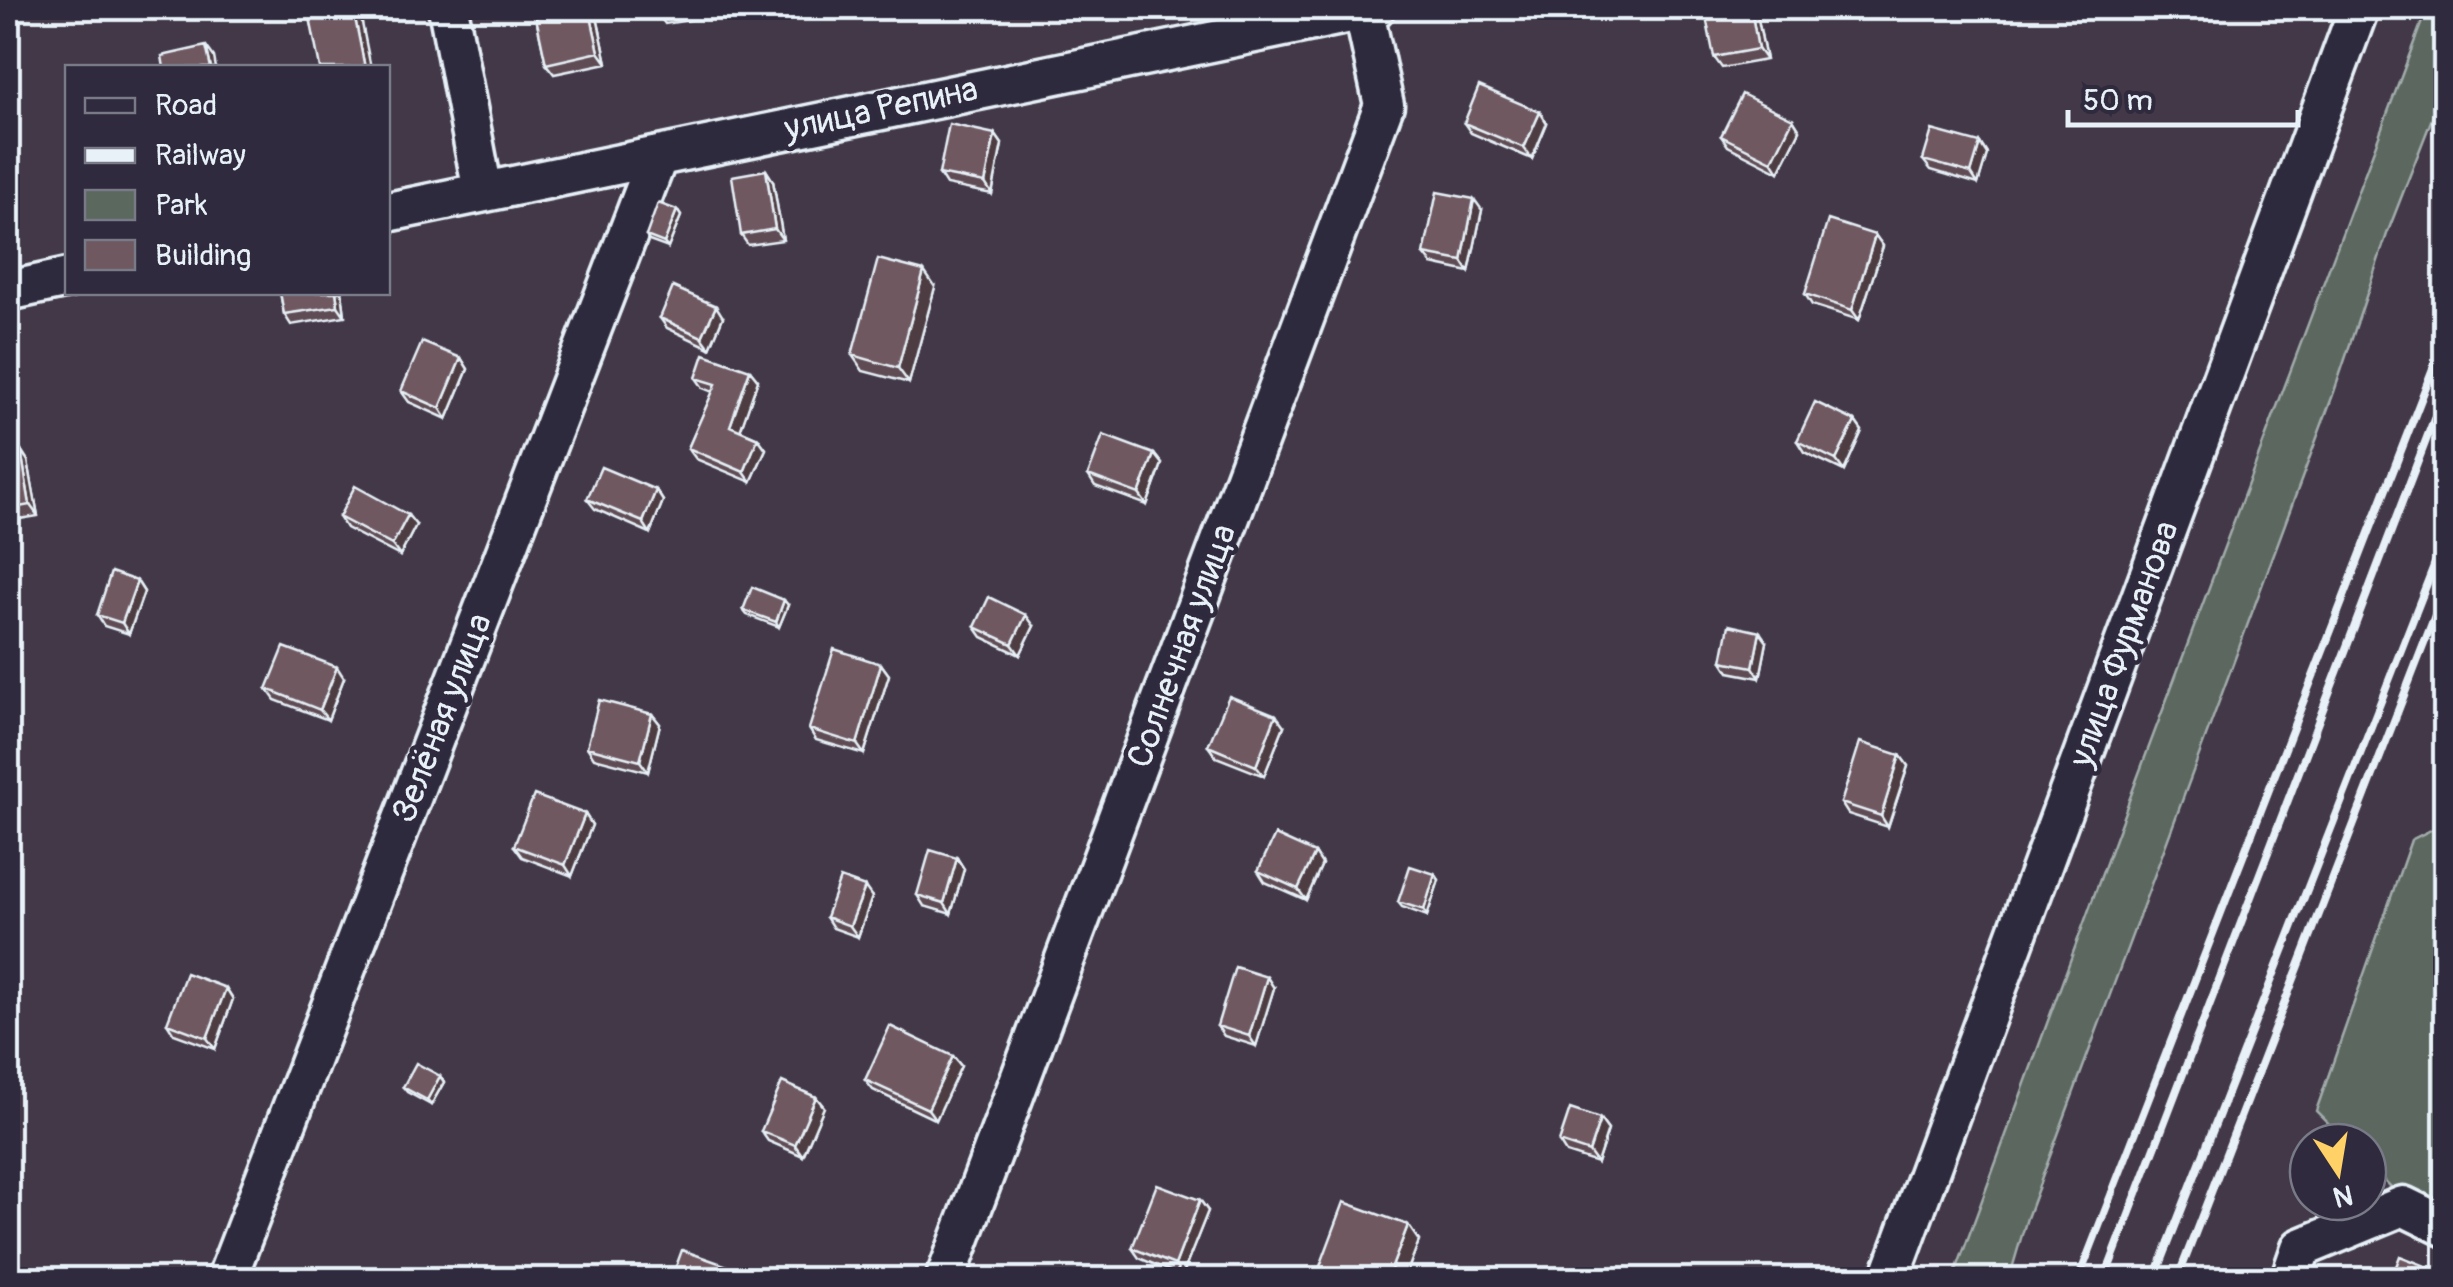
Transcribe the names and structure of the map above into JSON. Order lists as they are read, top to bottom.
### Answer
{
  "streets": {
    "street": [
      "улица Репина",
      "улица Фурманова",
      "Солнечная улица",
      "Зелёная улица"
    ]
  },
  "crossings": [
    ["улица Репина", "Солнечная улица"],
    ["улица Репина", "Зелёная улица"]
  ],
  "legend": [
    "Road",
    "Railway",
    "Park",
    "Building"
  ],
  "scale_bar": "50 m",
  "north": "bottom"
}
